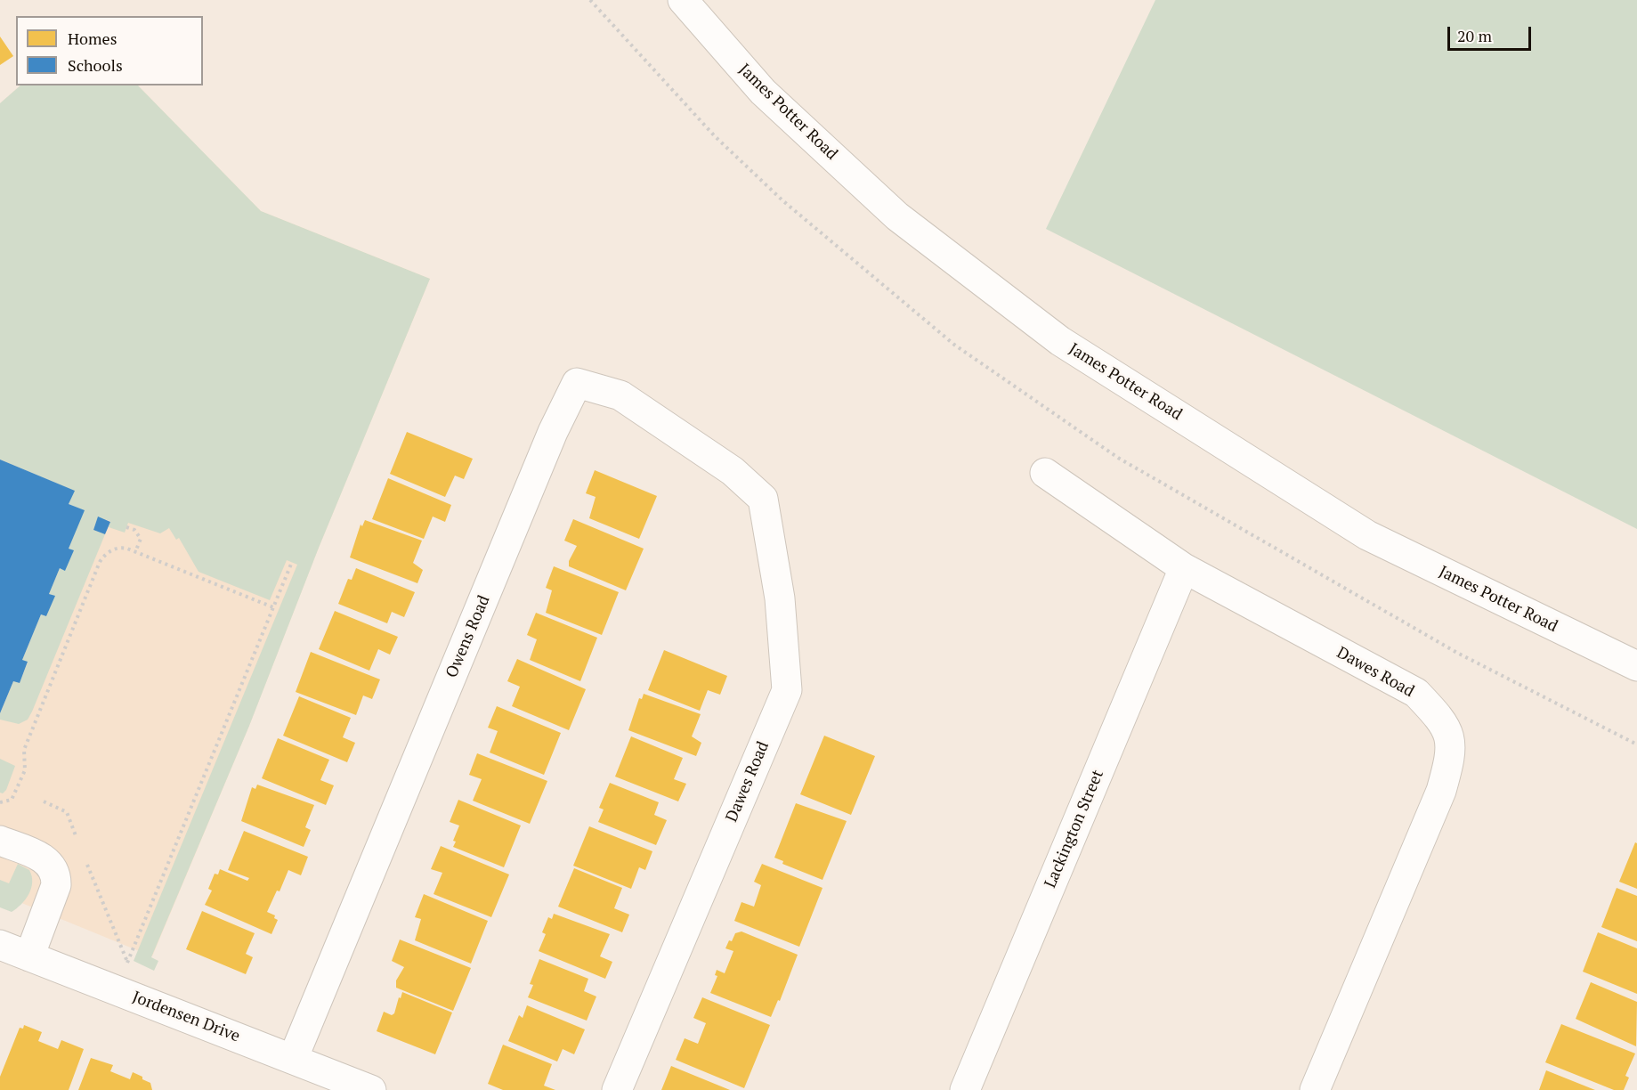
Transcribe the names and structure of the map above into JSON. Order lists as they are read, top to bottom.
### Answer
{
  "streets": {
    "street": [
      "James Potter Road",
      "Owens Road",
      "Dawes Road",
      "Lackington Street",
      "Jordensen Drive"
    ]
  },
  "crossings": [
    ["Owens Road", "Dawes Road"],
    ["Owens Road", "Jordensen Drive"],
    ["Dawes Road", "Lackington Street"]
  ],
  "legend": ["Homes", "Schools"],
  "scale_bar": "20 m"
}
